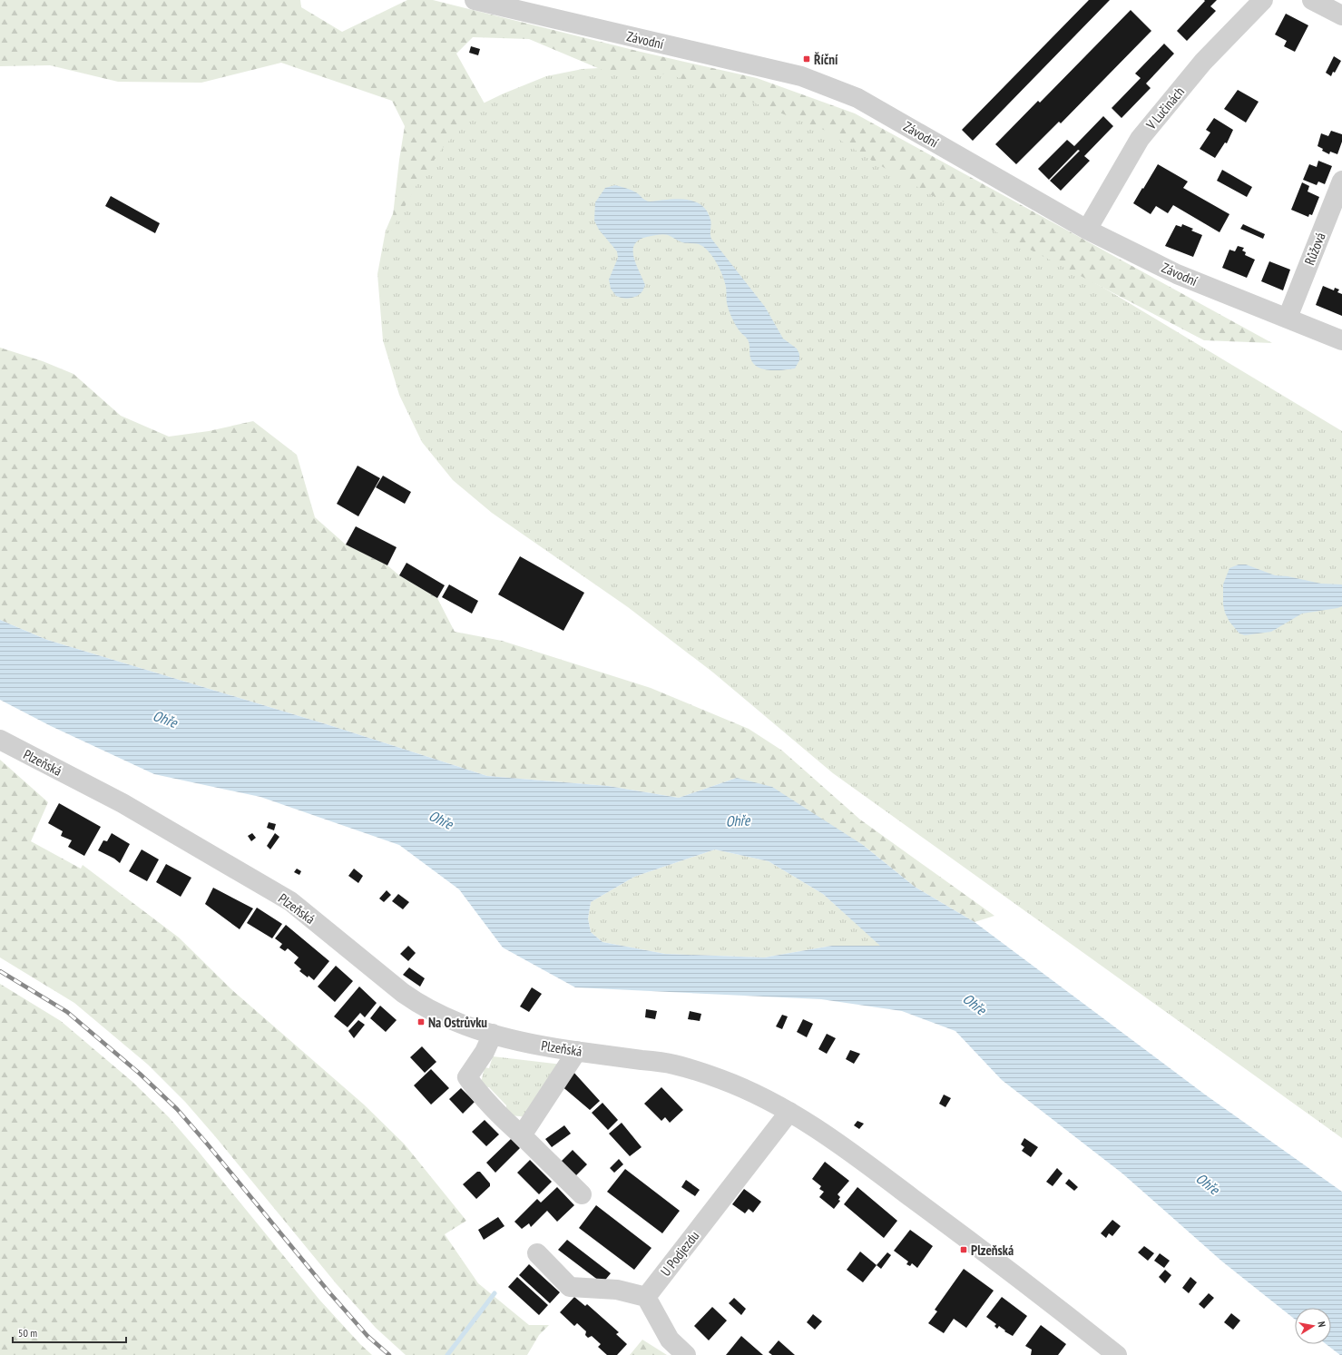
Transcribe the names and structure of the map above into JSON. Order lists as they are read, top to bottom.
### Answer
{
  "streets": {
    "street": [
      "Závodní",
      "V Lučinách",
      "Růžová",
      "Plzeňská",
      "U Podjezdu"
    ]
  },
  "crossings": [
    ["Závodní", "V Lučinách"],
    ["Závodní", "Růžová"],
    ["Plzeňská", "U Podjezdu"]
  ],
  "water": ["Ohře"],
  "places": {
    "transit": ["Říční", "Na Ostrůvku", "Plzeňská"]
  },
  "scale_bar": "50 m",
  "north": "right"
}
